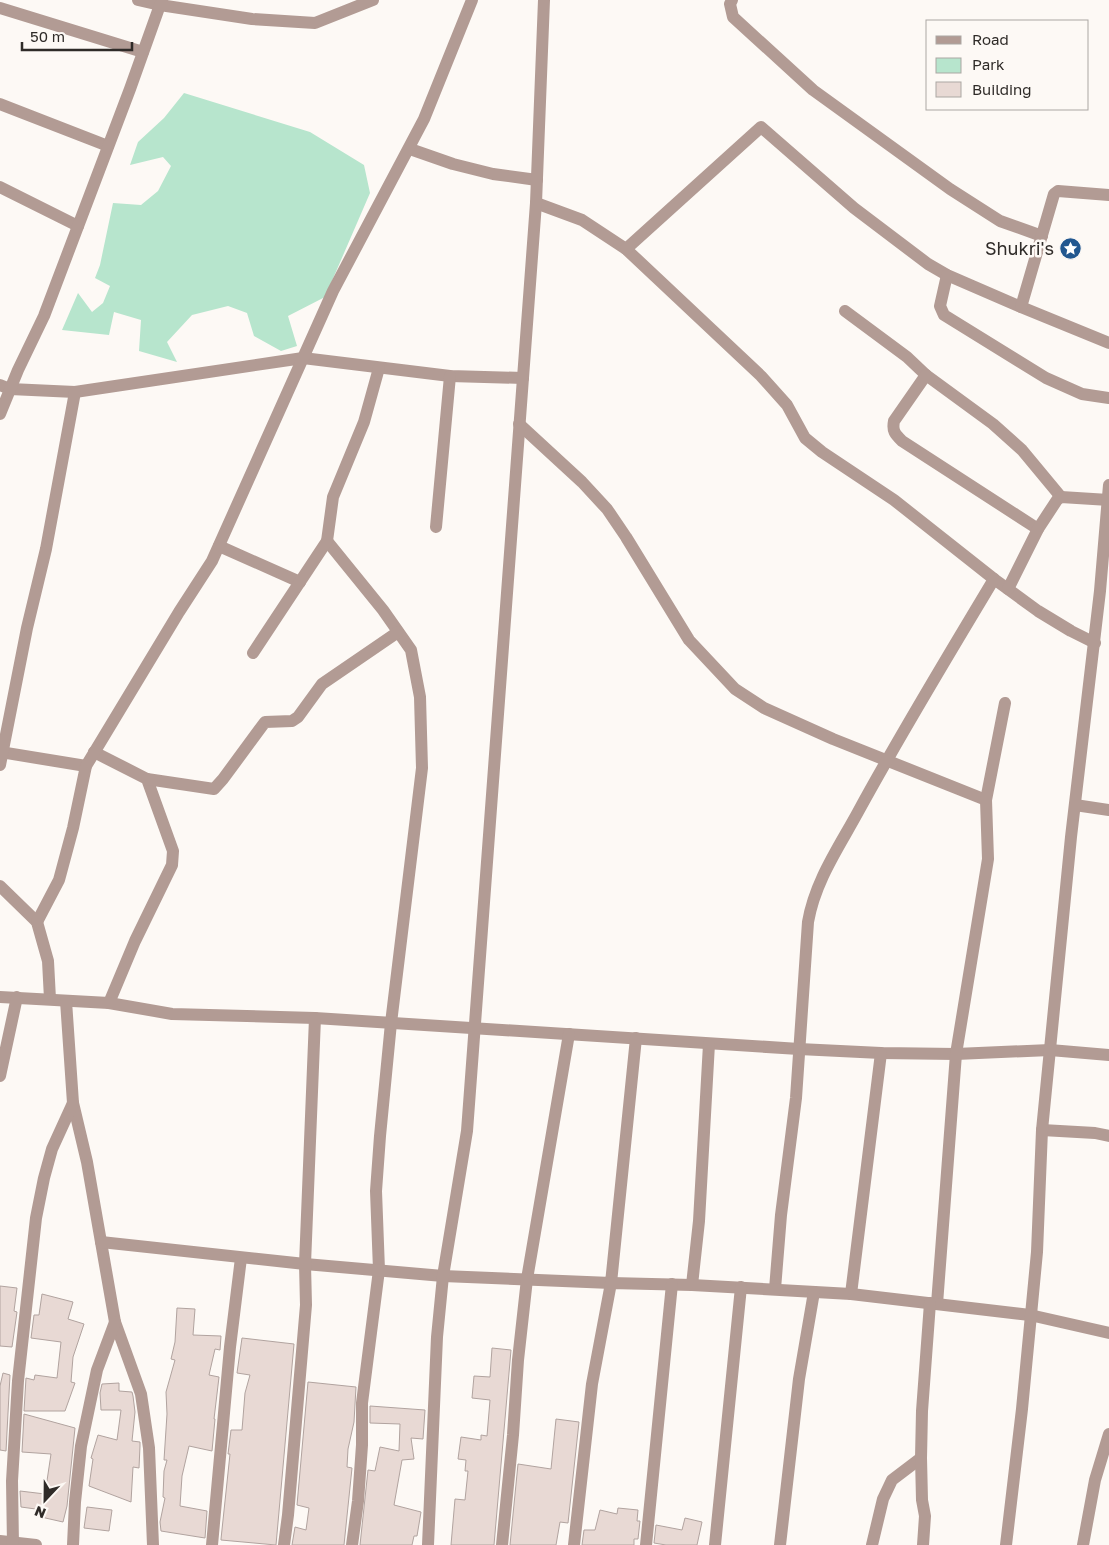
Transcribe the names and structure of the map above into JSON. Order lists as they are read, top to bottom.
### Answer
{
  "places": {
    "place": ["Shukri's"]
  },
  "legend": ["Road", "Park", "Building"],
  "scale_bar": "50 m",
  "north": "bottom"
}
